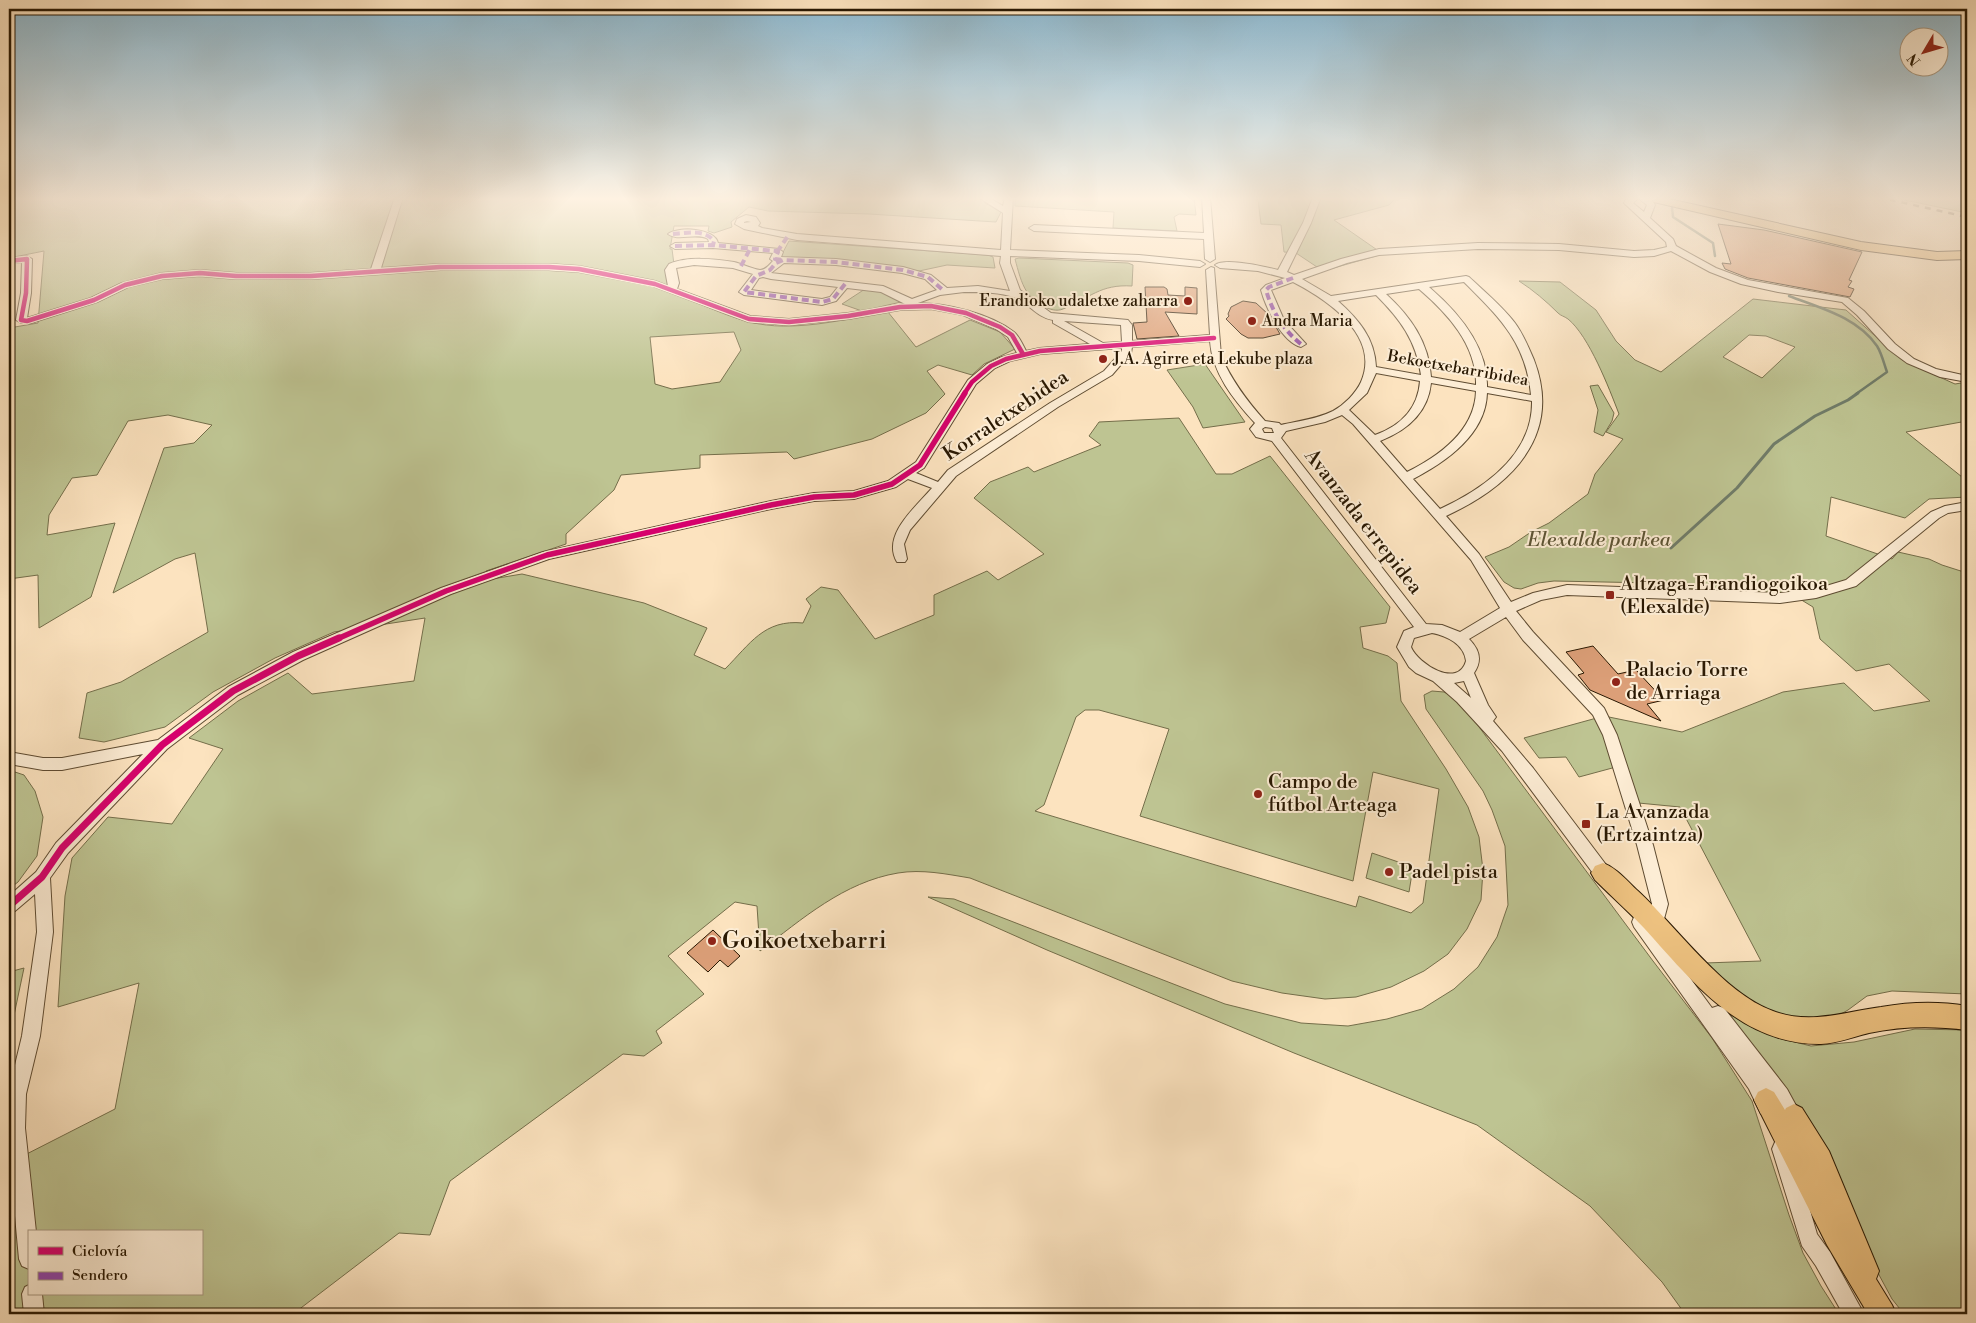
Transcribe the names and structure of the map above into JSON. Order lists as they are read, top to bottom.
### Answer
{
  "streets": {
    "street": ["Bekoetxebarribidea", "Korraletxebidea", "Avanzada errepidea"]
  },
  "parks": ["Elexalde parkea"],
  "places": {
    "other": [
      "Erandioko udaletxe zaharra",
      "Andra Maria",
      "J.A. Agirre eta Lekube plaza",
      "Palacio Torre de Arriaga",
      "Campo de fútbol Arteaga",
      "Padel pista",
      "Goikoetxebarri"
    ],
    "transit": ["Altzaga-Erandiogoikoa (Elexalde)", "La Avanzada (Ertzaintza)"]
  },
  "legend": ["Ciclovía", "Sendero"],
  "north": "bottom left"
}
